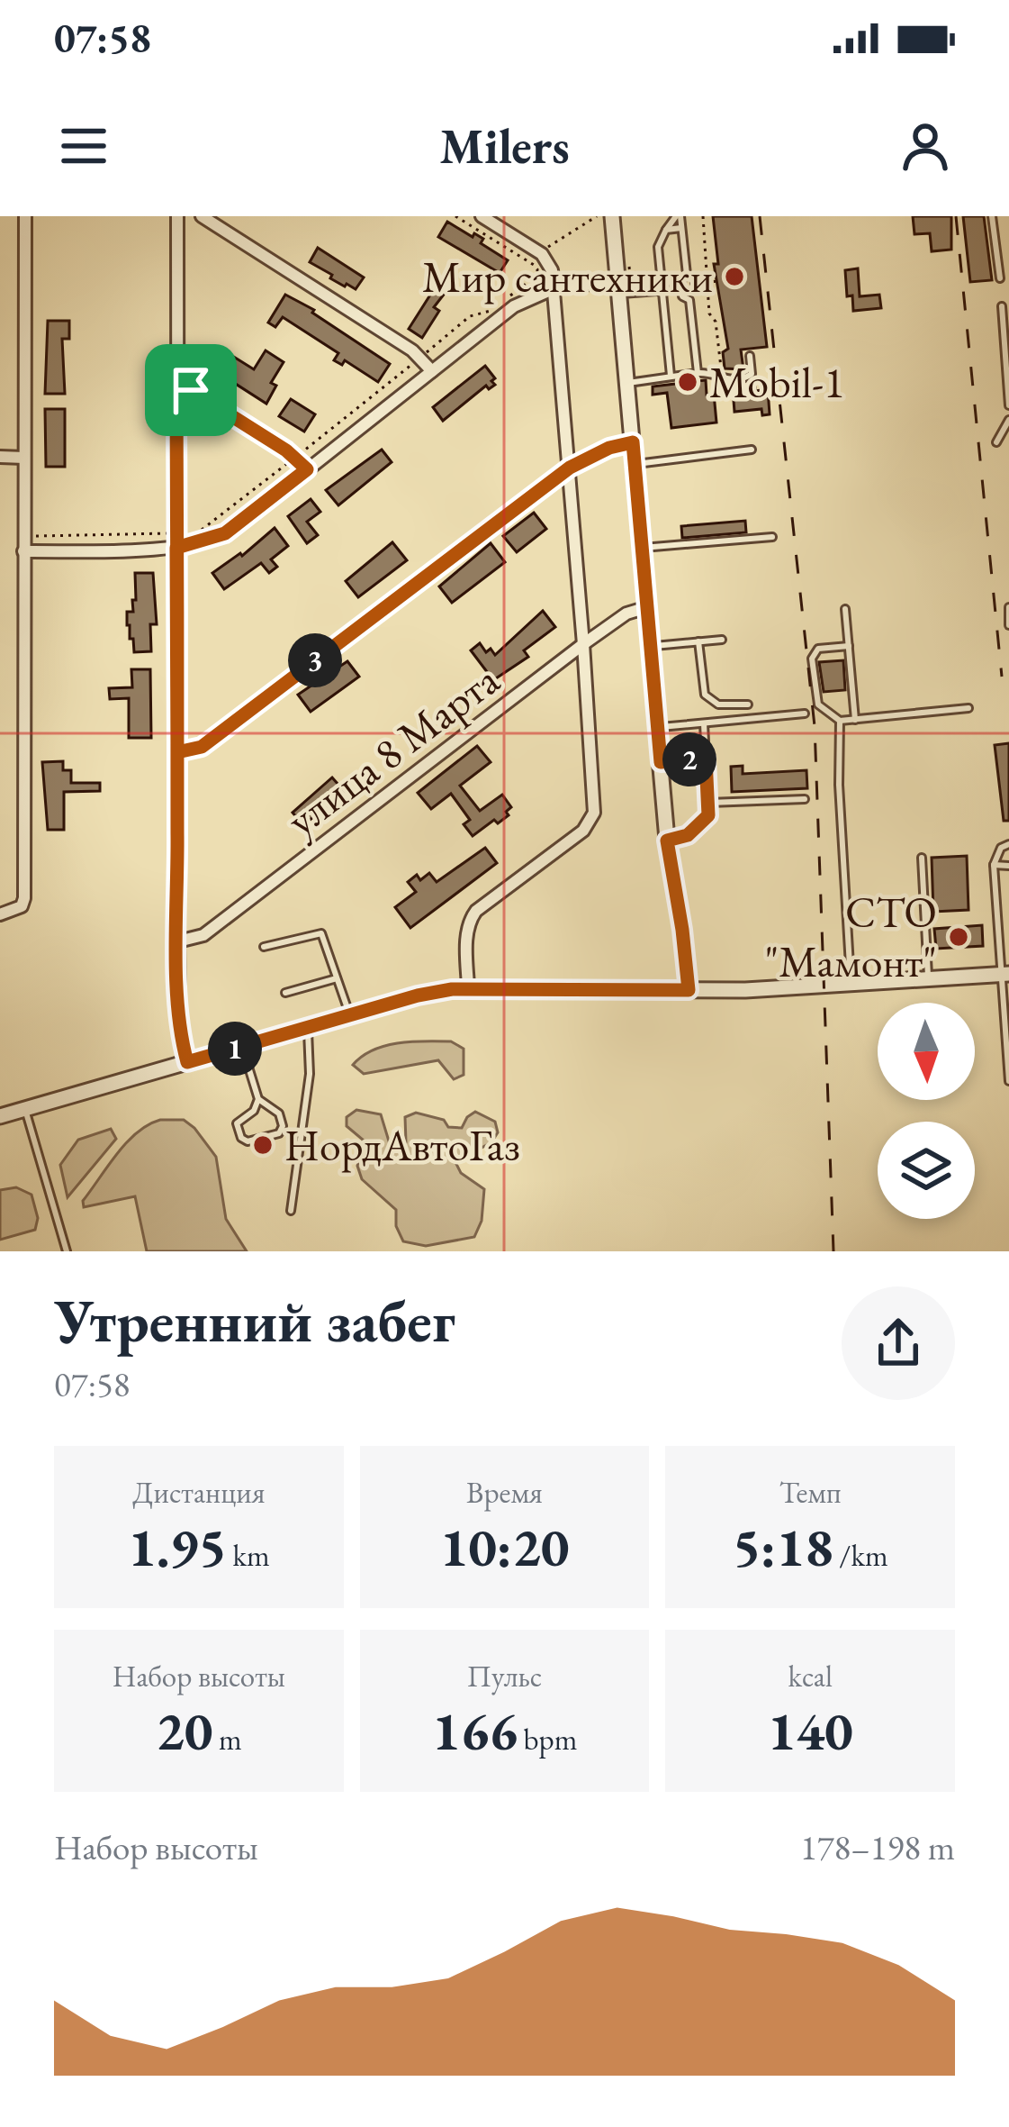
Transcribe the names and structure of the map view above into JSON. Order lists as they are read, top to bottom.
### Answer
{
  "streets": {
    "street": ["улица 8 Марта"]
  },
  "places": [
    "Мир сантехники",
    "Mobil-1",
    "СТО \"Мамонт\"",
    "НордАвтоГаз"
  ],
  "north": "bottom",
  "page": {
    "status": "07:58",
    "header": "Milers",
    "pins": ["3", "2", "1"],
    "heading": ["Утренний забег", "07:58"],
    "stats": [
      ["Дистанция", "1.95 km"],
      ["Время", "10:20"],
      ["Темп", "5:18 /km"],
      ["Набор высоты", "20 m"],
      ["Пульс", "166 bpm"],
      ["kcal", "140"]
    ],
    "chart": ["Набор высоты", "178–198 m"]
  }
}
